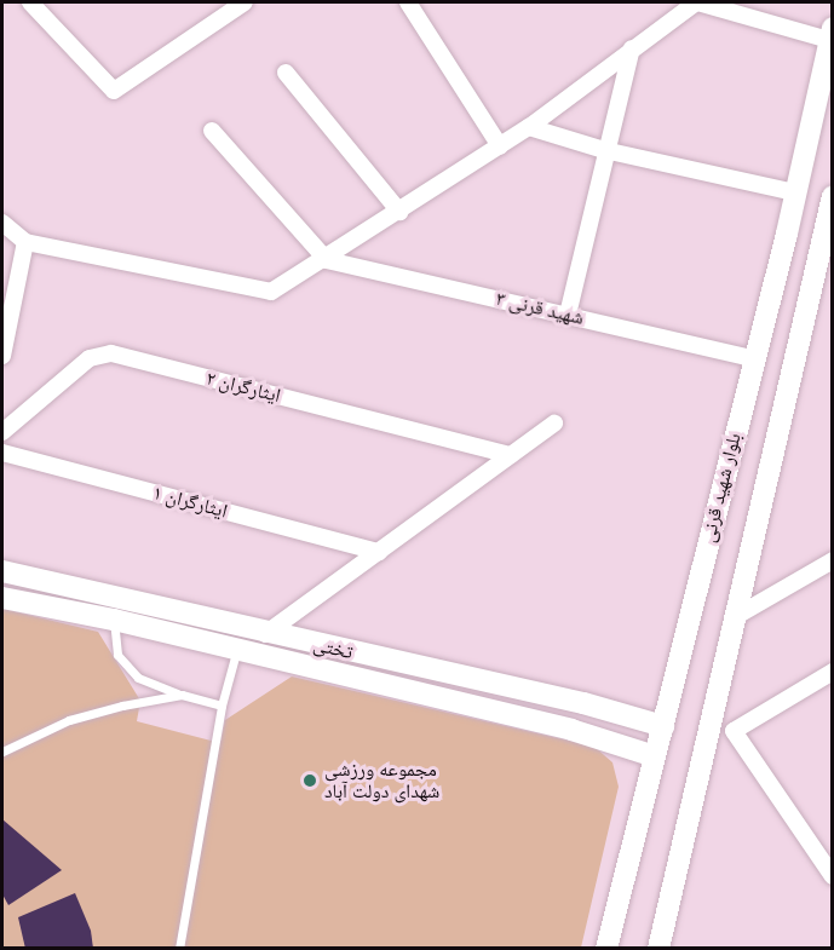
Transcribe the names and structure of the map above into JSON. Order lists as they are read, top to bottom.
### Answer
{
  "streets": {
    "main road": ["بلوار شهید قرنی", "تختی"],
    "street": ["شهید قرنی ۳", "ایثارگران ۲", "ایثارگران ۱"]
  },
  "crossings": [
    ["شهید قرنی ۳", "بلوار شهید قرنی"],
    ["بلوار شهید قرنی", "تختی"]
  ],
  "places": ["مجموعه ورزشی شهدای دولت آباد"]
}
